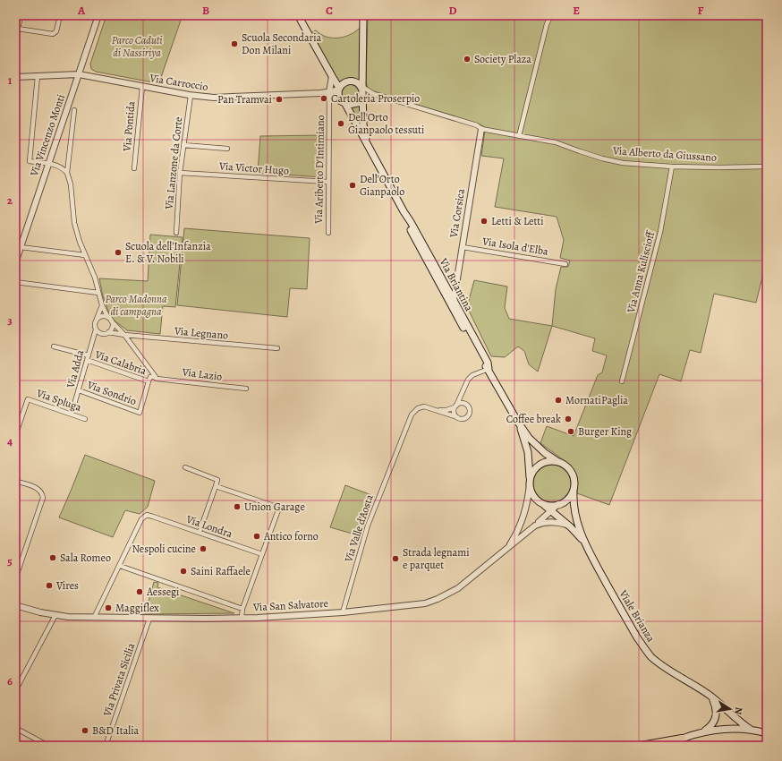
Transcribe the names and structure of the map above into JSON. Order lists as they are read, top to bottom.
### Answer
{
  "streets": {
    "main road": ["Via Briantina", "Viale Brianza"],
    "street": [
      "Via Carroccio",
      "Via Pontida",
      "Via Vincenzo Monti",
      "Via Alberto da Giussano",
      "Via Lanzone da Corte",
      "Via Victor Hugo",
      "Via Ariberto D'Intimiano",
      "Via Corsica",
      "Via Isola d'Elba",
      "Via Anna Kuliscioff",
      "Via Legnano",
      "Via Calabria",
      "Via Adda",
      "Via Lazio",
      "Via Sondrio",
      "Via Spluga",
      "Via Londra",
      "Via Valle d'Aosta",
      "Via San Salvatore",
      "Via Privata Sicilia"
    ]
  },
  "crossings": [
    ["Via Carroccio", "Via Pontida"],
    ["Via Carroccio", "Via Vincenzo Monti"],
    ["Via Carroccio", "Via Alberto da Giussano"],
    ["Via Carroccio", "Via Lanzone da Corte"],
    ["Via Carroccio", "Via Ariberto D'Intimiano"],
    ["Via Carroccio", "Via Briantina"],
    ["Via Alberto da Giussano", "Via Ariberto D'Intimiano"],
    ["Via Alberto da Giussano", "Via Corsica"],
    ["Via Alberto da Giussano", "Via Anna Kuliscioff"],
    ["Via Alberto da Giussano", "Via Briantina"],
    ["Via Lanzone da Corte", "Via Victor Hugo"],
    ["Via Victor Hugo", "Via Ariberto D'Intimiano"],
    ["Via Ariberto D'Intimiano", "Via Briantina"],
    ["Via Corsica", "Via Isola d'Elba"],
    ["Via Corsica", "Via Briantina"],
    ["Via Briantina", "Via San Salvatore"],
    ["Via Legnano", "Via Adda"],
    ["Via Calabria", "Via Adda"],
    ["Via Calabria", "Via Sondrio"],
    ["Via Adda", "Via Sondrio"],
    ["Via Adda", "Via Spluga"],
    ["Via Valle d'Aosta", "Via San Salvatore"],
    ["Via San Salvatore", "Via Privata Sicilia"]
  ],
  "parks": ["Parco Caduti di Nassiriya", "Parco Madonna di campagna"],
  "places": [
    "Scuola Secondaria Don Milani",
    "Society Plaza",
    "Cartoleria Proserpio",
    "Pan Tramvai",
    "Dell'Orto Gianpaolo tessuti",
    "Dell'Orto Gianpaolo",
    "Letti & Letti",
    "Scuola dell'Infanzia E. & V. Nobili",
    "MornatiPaglia",
    "Coffee break",
    "Burger King",
    "Union Garage",
    "Antico forno",
    "Nespoli cucine",
    "Sala Romeo",
    "Strada legnami e parquet",
    "Saini Raffaele",
    "Vires",
    "Aessegi",
    "Maggiflex",
    "B&D Italia"
  ],
  "north": "right",
  "grid": {
    "columns": [
      "A",
      "B",
      "C",
      "D",
      "E",
      "F"
    ],
    "rows": [
      "1",
      "2",
      "3",
      "4",
      "5",
      "6"
    ]
  }
}
